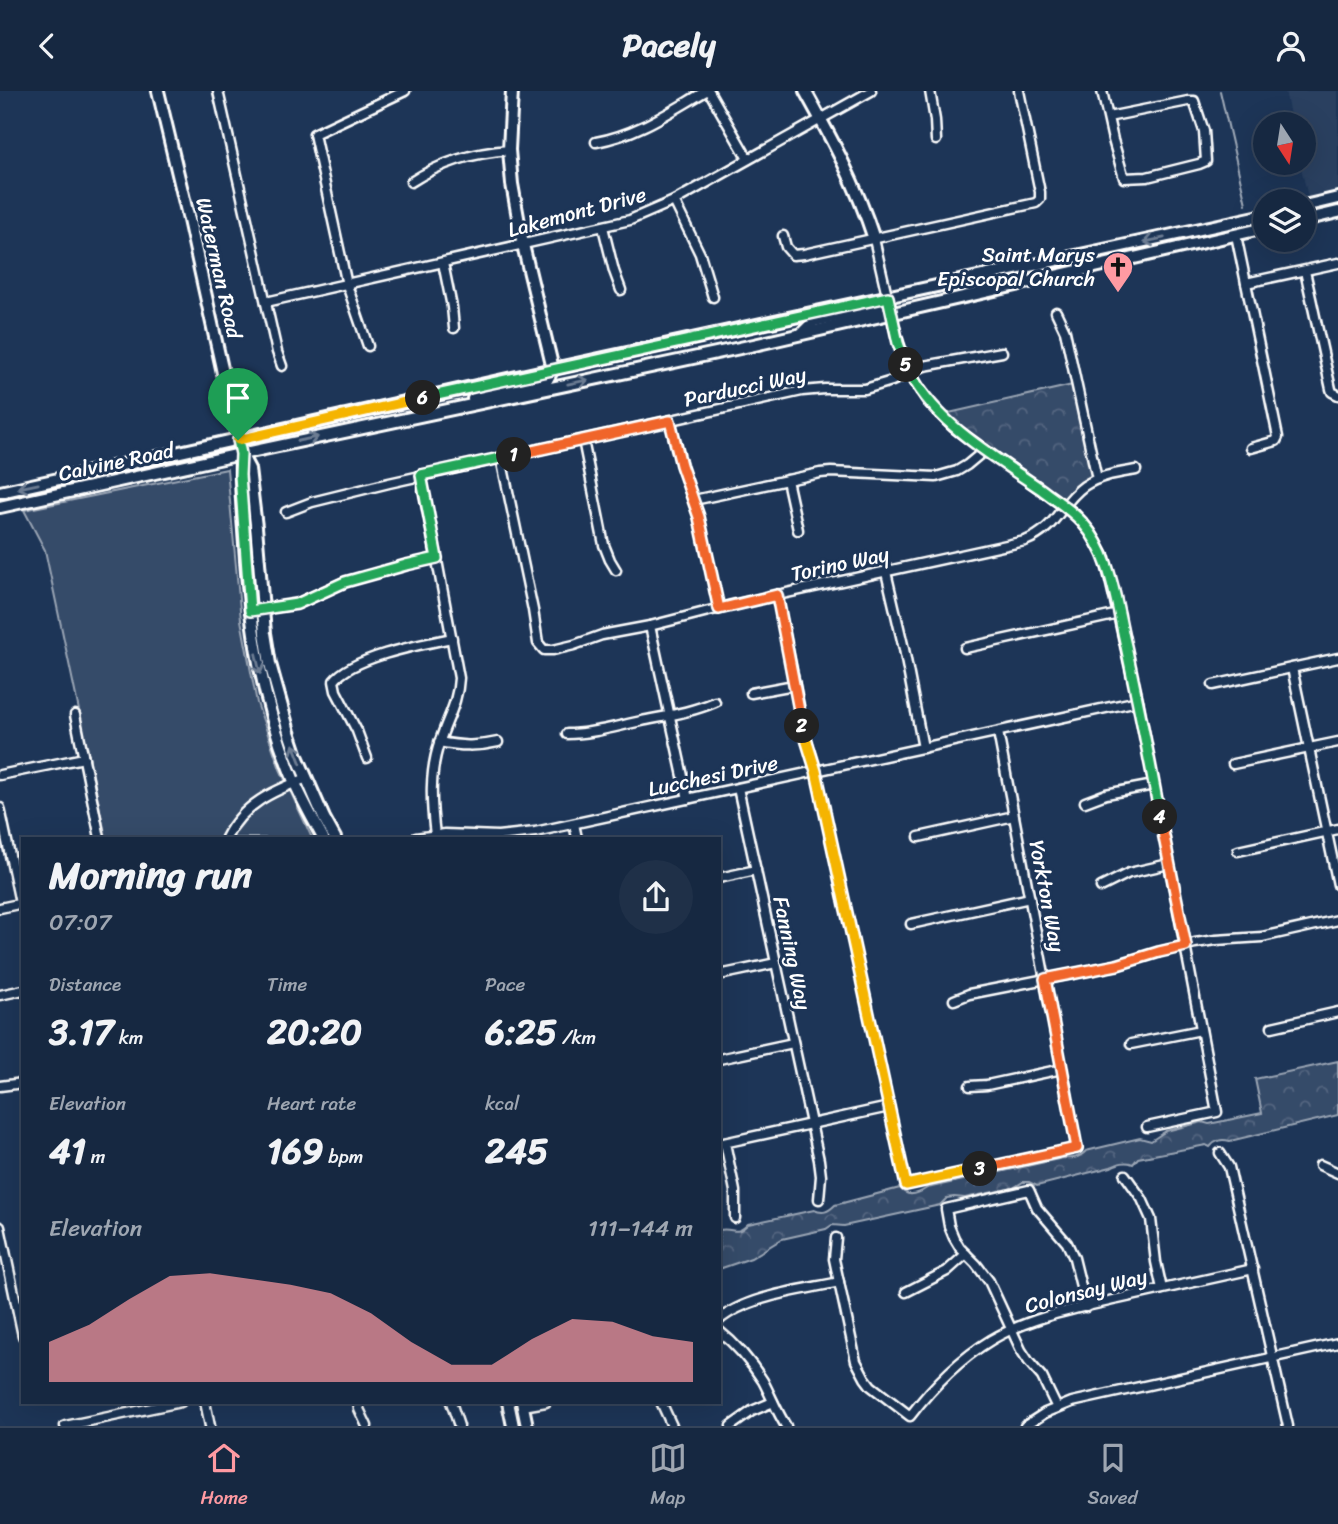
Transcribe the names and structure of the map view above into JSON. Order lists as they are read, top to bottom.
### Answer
{
  "streets": {
    "main road": ["Waterman Road", "Calvine Road"],
    "street": [
      "Lakemont Drive",
      "Parducci Way",
      "Torino Way",
      "Lucchesi Drive",
      "Yorkton Way",
      "Fanning Way",
      "Colonsay Way"
    ]
  },
  "crossings": [
    ["Waterman Road", "Calvine Road"],
    ["Parducci Way", "Torino Way"],
    ["Lucchesi Drive", "Yorkton Way"],
    ["Lucchesi Drive", "Fanning Way"]
  ],
  "places": {
    "church": ["Saint Marys Episcopal Church"]
  },
  "north": "bottom",
  "page": {
    "header": "Pacely",
    "pins": [
      "5",
      "6",
      "1",
      "2",
      "4",
      "3"
    ],
    "heading": ["Morning run", "07:07"],
    "stats": [
      ["Distance", "3.17 km"],
      ["Time", "20:20"],
      ["Pace", "6:25 /km"],
      ["Elevation", "41 m"],
      ["Heart rate", "169 bpm"],
      ["kcal", "245"]
    ],
    "chart": ["Elevation", "111–144 m"],
    "tabs": ["Home", "Map", "Saved"]
  }
}
